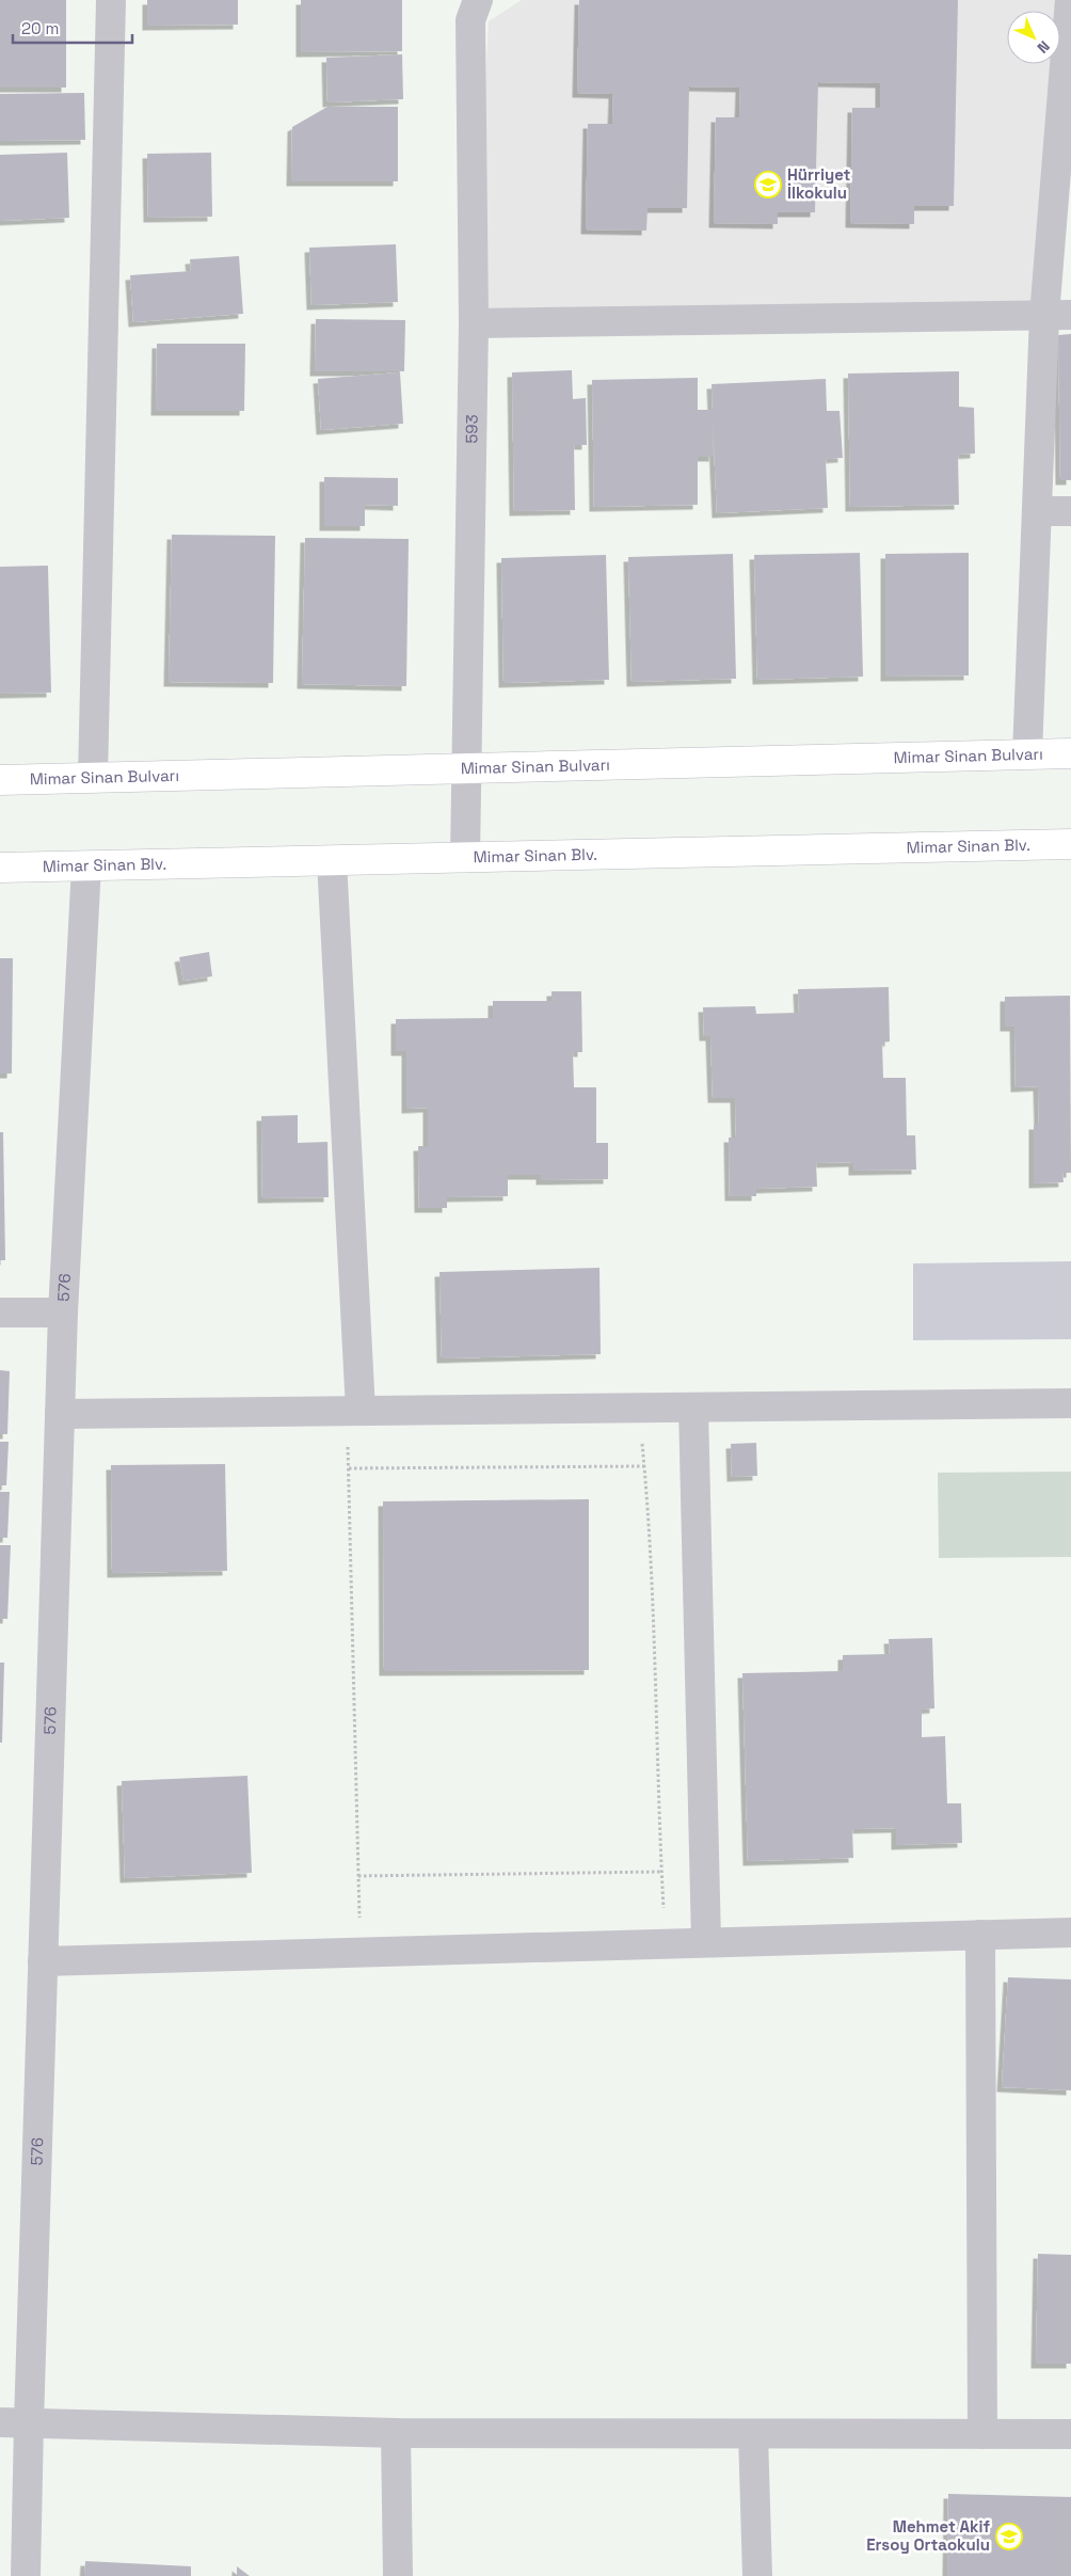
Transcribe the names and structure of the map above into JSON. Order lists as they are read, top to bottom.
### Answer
{
  "streets": {
    "street": [
      "593",
      "Mimar Sinan Bulvarı",
      "Mimar Sinan Blv.",
      "576"
    ]
  },
  "crossings": [
    ["593", "Mimar Sinan Bulvarı"],
    ["593", "Mimar Sinan Blv."],
    ["Mimar Sinan Blv.", "576"]
  ],
  "places": {
    "school or university": ["Hürriyet İlkokulu", "Mehmet Akif Ersoy Ortaokulu"]
  },
  "scale_bar": "20 m",
  "north": "bottom right"
}
